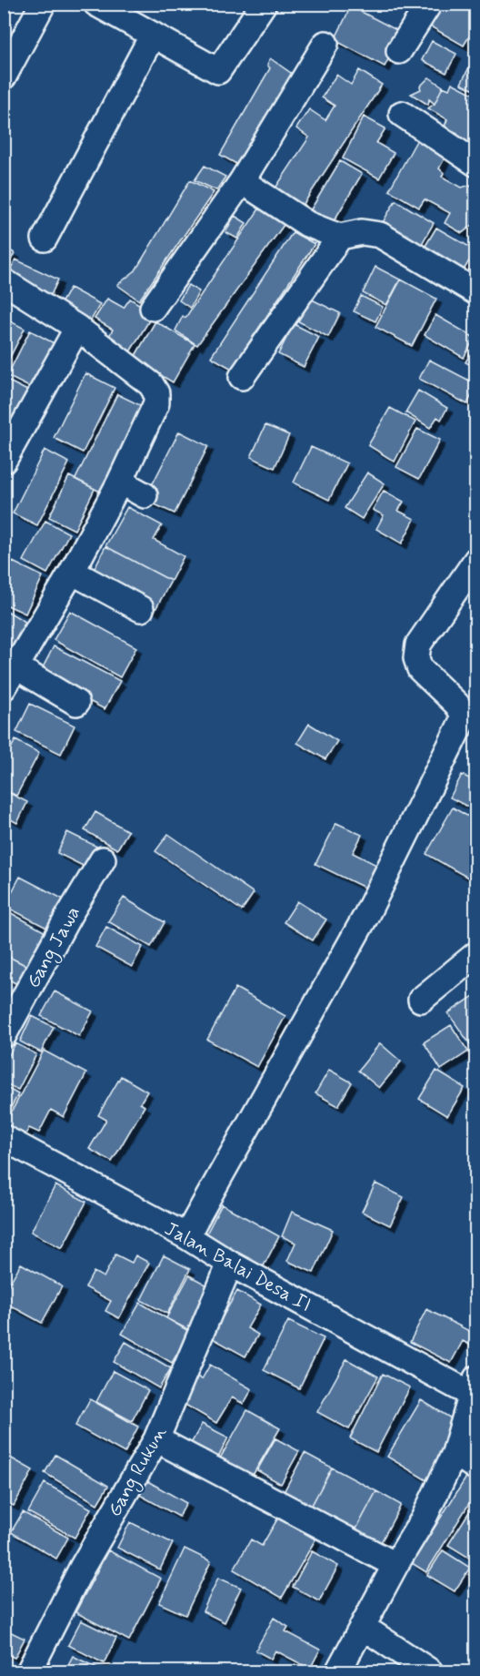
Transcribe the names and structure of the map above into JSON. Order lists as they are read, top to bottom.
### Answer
{
  "streets": {
    "street": ["Gang Jawa", "Jalan Balai Desa II", "Gang Rukun"]
  },
  "crossings": [
    ["Jalan Balai Desa II", "Gang Rukun"]
  ]
}
